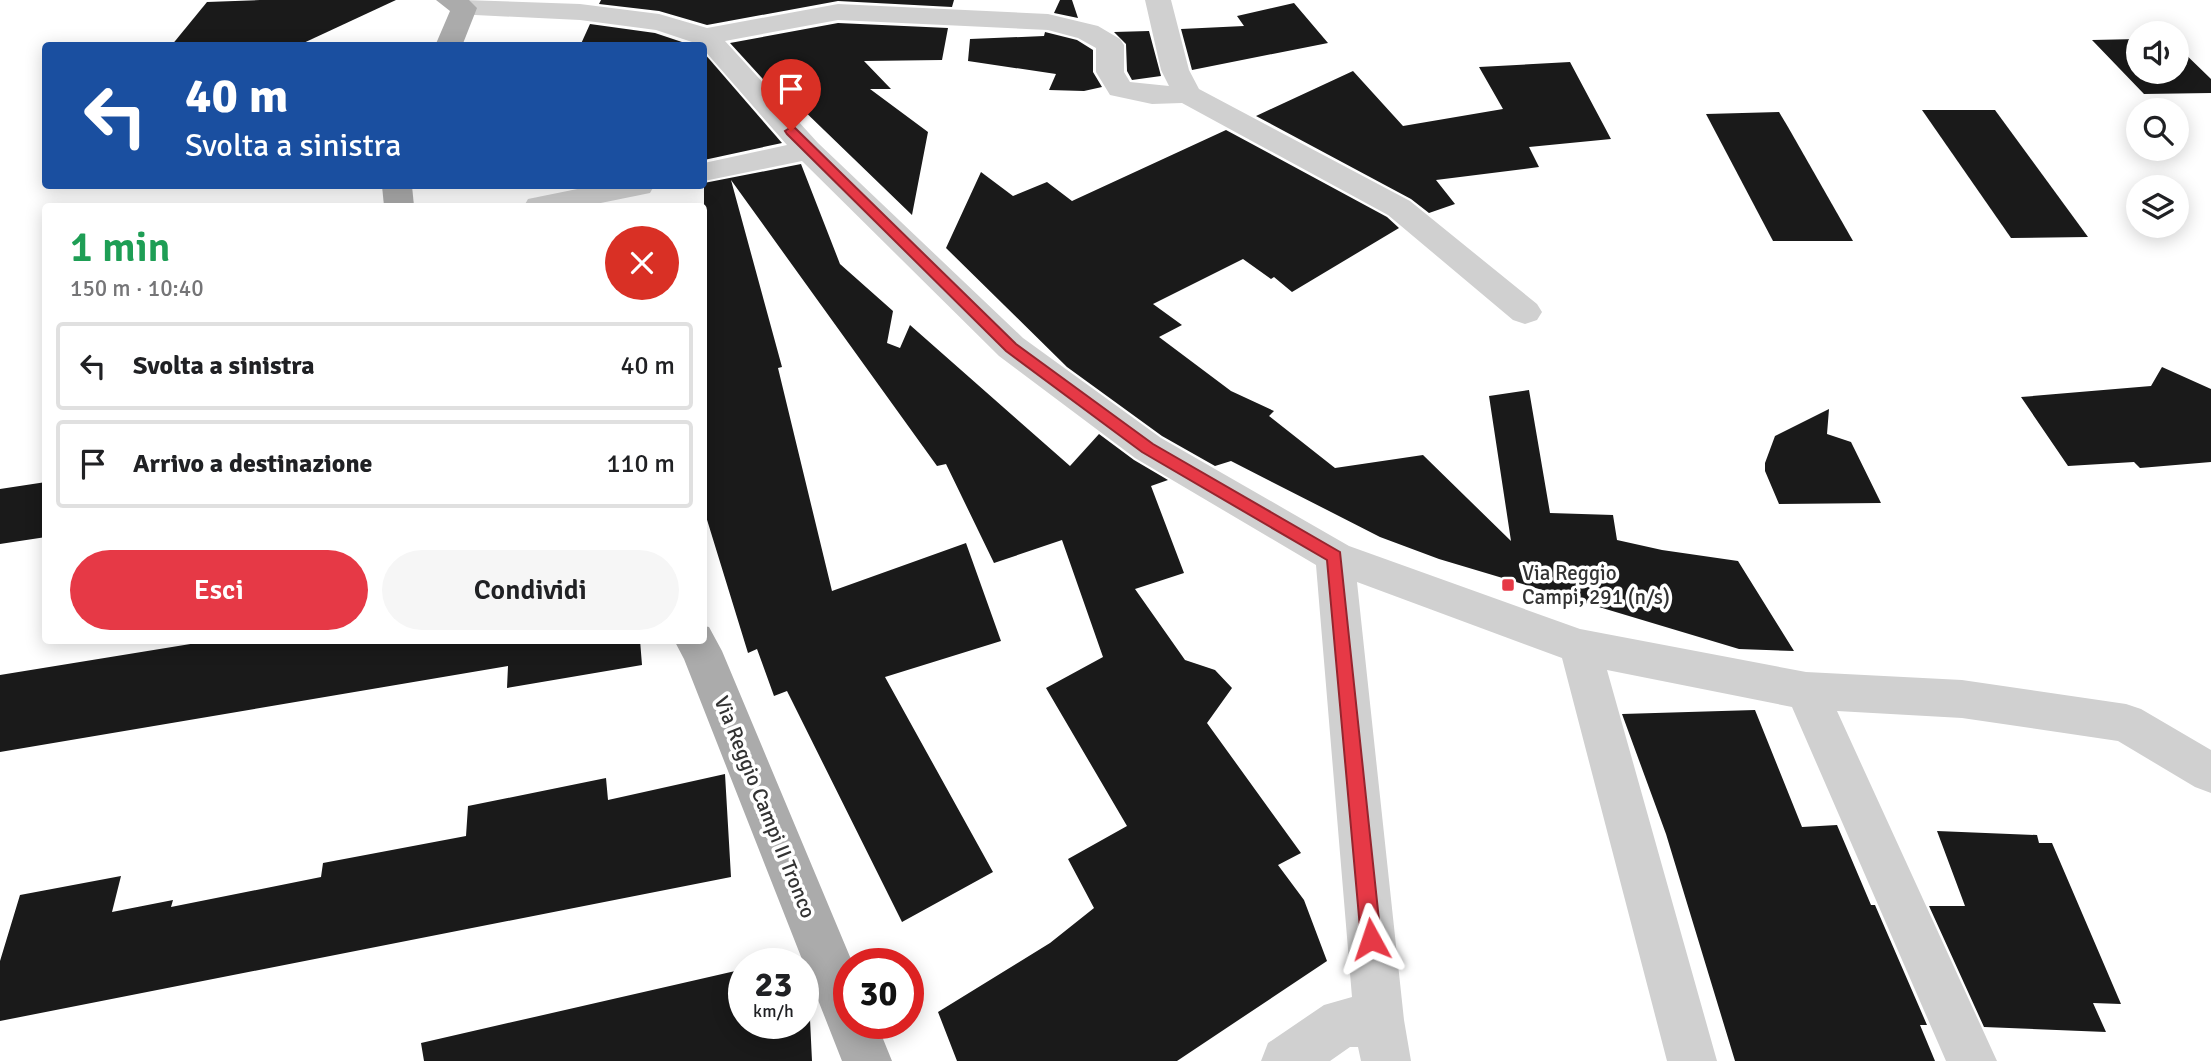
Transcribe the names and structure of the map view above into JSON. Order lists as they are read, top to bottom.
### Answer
{
  "streets": {
    "main road": ["Via Reggio Campi II Tronco"]
  },
  "places": {
    "transit": ["Via Reggio Campi, 291 (n/s)"]
  },
  "page": {
    "turn": ["40 m", "Svolta a sinistra"],
    "heading": ["1 min", "150 m · 10:40"],
    "list": [
      {
        "name": "Svolta a sinistra",
        "value": "40 m"
      },
      {
        "name": "Arrivo a destinazione",
        "value": "110 m"
      }
    ],
    "buttons": ["Esci", "Condividi"],
    "speed": "23 km/h",
    "limit": "30"
  }
}
